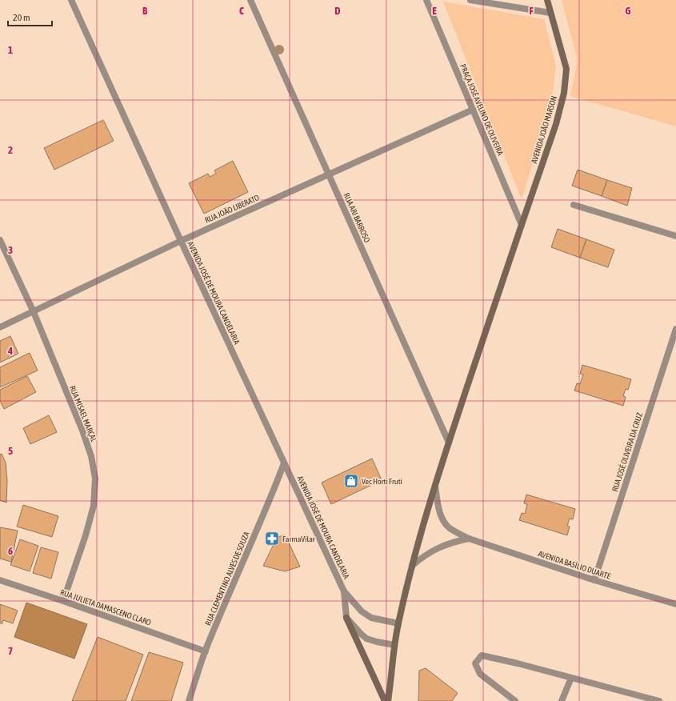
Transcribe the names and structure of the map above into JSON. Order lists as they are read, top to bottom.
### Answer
{
  "streets": {
    "main road": ["AVENIDA JOÃO MARSON"],
    "street": [
      "PRAÇA JOSÉ AVELINO DE OLIVEIRA",
      "RUA JOÃO LIBERATO",
      "RUA ARI BARROSO",
      "AVENIDA JOSÉ DE MOURA CANDELARIA",
      "RUA MISAEL MARÇAL",
      "RUA JOSÉ OLIVEIRA DA CRUZ",
      "AVENIDA BASÍLIO DUARTE",
      "RUA CLEMENTINO ALVES DE SOUZA",
      "RUA JULIETA DAMASCENO CLARO"
    ]
  },
  "crossings": [
    ["PRAÇA JOSÉ AVELINO DE OLIVEIRA", "AVENIDA JOÃO MARSON"],
    ["PRAÇA JOSÉ AVELINO DE OLIVEIRA", "RUA JOÃO LIBERATO"],
    ["AVENIDA JOÃO MARSON", "RUA ARI BARROSO"],
    ["AVENIDA JOÃO MARSON", "AVENIDA JOSÉ DE MOURA CANDELARIA"],
    ["AVENIDA JOÃO MARSON", "AVENIDA BASÍLIO DUARTE"],
    ["RUA JOÃO LIBERATO", "RUA ARI BARROSO"],
    ["RUA JOÃO LIBERATO", "AVENIDA JOSÉ DE MOURA CANDELARIA"],
    ["RUA JOÃO LIBERATO", "RUA MISAEL MARÇAL"],
    ["AVENIDA JOSÉ DE MOURA CANDELARIA", "RUA CLEMENTINO ALVES DE SOUZA"],
    ["RUA MISAEL MARÇAL", "RUA JULIETA DAMASCENO CLARO"],
    ["RUA JOSÉ OLIVEIRA DA CRUZ", "AVENIDA BASÍLIO DUARTE"],
    ["RUA CLEMENTINO ALVES DE SOUZA", "RUA JULIETA DAMASCENO CLARO"]
  ],
  "places": {
    "shop": ["Vec Horti Fruti"],
    "pharmacy": ["FarmaVilar"]
  },
  "scale_bar": "20 m",
  "grid": {
    "columns": [
      "B",
      "C",
      "D",
      "E",
      "F",
      "G"
    ],
    "rows": [
      "1",
      "2",
      "3",
      "4",
      "5",
      "6",
      "7"
    ]
  }
}
